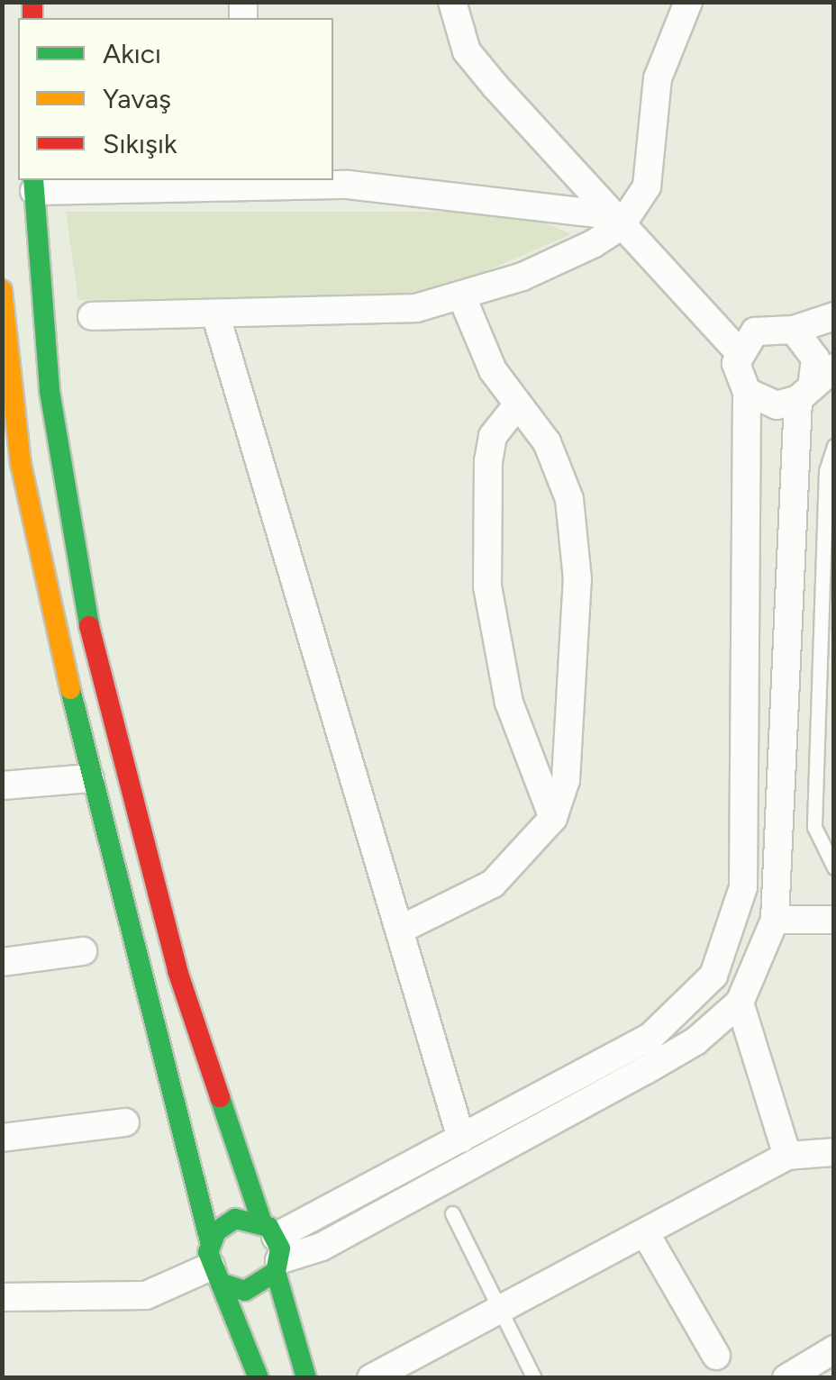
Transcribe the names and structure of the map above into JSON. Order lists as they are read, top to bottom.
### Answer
{
  "legend": ["Akıcı", "Yavaş", "Sıkışık"]
}
